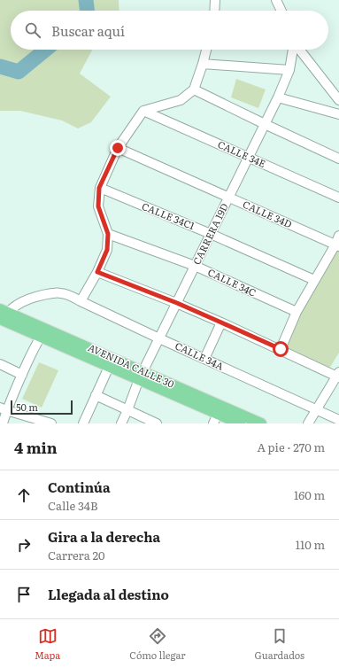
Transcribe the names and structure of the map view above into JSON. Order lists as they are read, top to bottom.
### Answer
{
  "streets": {
    "main road": ["AVENIDA CALLE 30"],
    "street": [
      "CALLE 34E",
      "CALLE 34D",
      "CALLE 34C1",
      "CARRERA 19D",
      "CALLE 34C",
      "CALLE 34A"
    ]
  },
  "crossings": [
    ["CALLE 34E", "CARRERA 19D"],
    ["CALLE 34D", "CARRERA 19D"],
    ["CALLE 34C1", "CARRERA 19D"],
    ["CARRERA 19D", "CALLE 34C"],
    ["CARRERA 19D", "CALLE 34A"],
    ["CARRERA 19D", "AVENIDA CALLE 30"],
    ["CALLE 34A", "AVENIDA CALLE 30"]
  ],
  "scale_bar": "50 m",
  "page": {
    "search": "Buscar aquí",
    "scale": "50 m",
    "heading": ["4 min", "A pie · 270 m"],
    "list": [
      ["Continúa", "Calle 34B", "160 m"],
      ["Gira a la derecha", "Carrera 20", "110 m"],
      "Llegada al destino"
    ],
    "nav": ["Mapa", "Cómo llegar", "Guardados"]
  }
}
